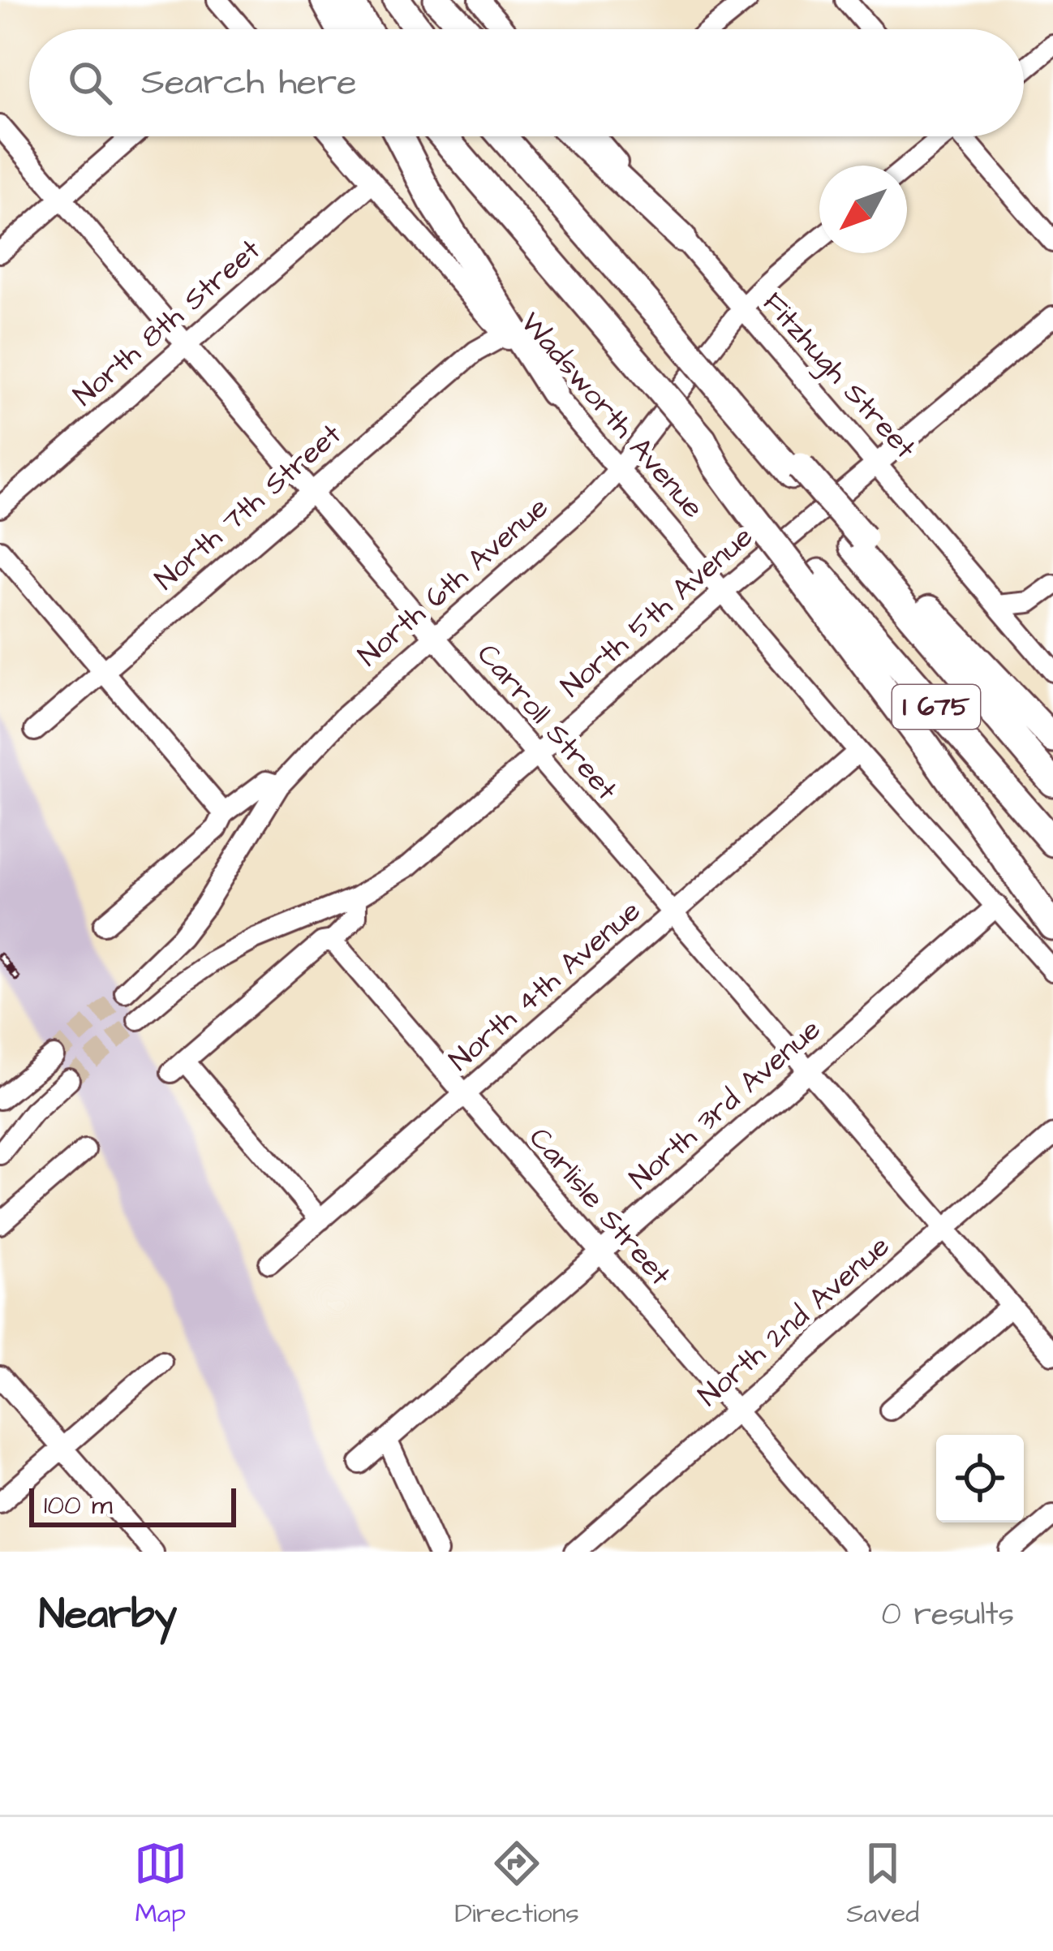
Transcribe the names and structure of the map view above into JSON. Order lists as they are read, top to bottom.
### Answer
{
  "streets": {
    "highway": ["I 675"],
    "street": [
      "North 8th Street",
      "Fitzhugh Street",
      "Wadsworth Avenue",
      "North 7th Street",
      "North 6th Avenue",
      "North 5th Avenue",
      "Carroll Street",
      "North 4th Avenue",
      "North 3rd Avenue",
      "Carlisle Street",
      "North 2nd Avenue"
    ]
  },
  "crossings": [
    ["North 8th Street", "Wadsworth Avenue"],
    ["North 8th Street", "Carroll Street"],
    ["Fitzhugh Street", "North 6th Avenue"],
    ["Fitzhugh Street", "North 5th Avenue"],
    ["Wadsworth Avenue", "North 7th Street"],
    ["Wadsworth Avenue", "North 6th Avenue"],
    ["Wadsworth Avenue", "North 5th Avenue"],
    ["Wadsworth Avenue", "North 4th Avenue"],
    ["Wadsworth Avenue", "North 3rd Avenue"],
    ["North 7th Street", "Carroll Street"],
    ["North 6th Avenue", "Carroll Street"],
    ["North 5th Avenue", "Carroll Street"],
    ["Carroll Street", "North 4th Avenue"],
    ["Carroll Street", "North 3rd Avenue"],
    ["Carroll Street", "North 2nd Avenue"],
    ["North 4th Avenue", "Carlisle Street"],
    ["North 3rd Avenue", "Carlisle Street"],
    ["Carlisle Street", "North 2nd Avenue"]
  ],
  "scale_bar": "100 m",
  "north": "bottom left",
  "page": {
    "search": "Search here",
    "scale": "100 m",
    "heading": ["Nearby", "0 results"],
    "nav": ["Map", "Directions", "Saved"]
  }
}
